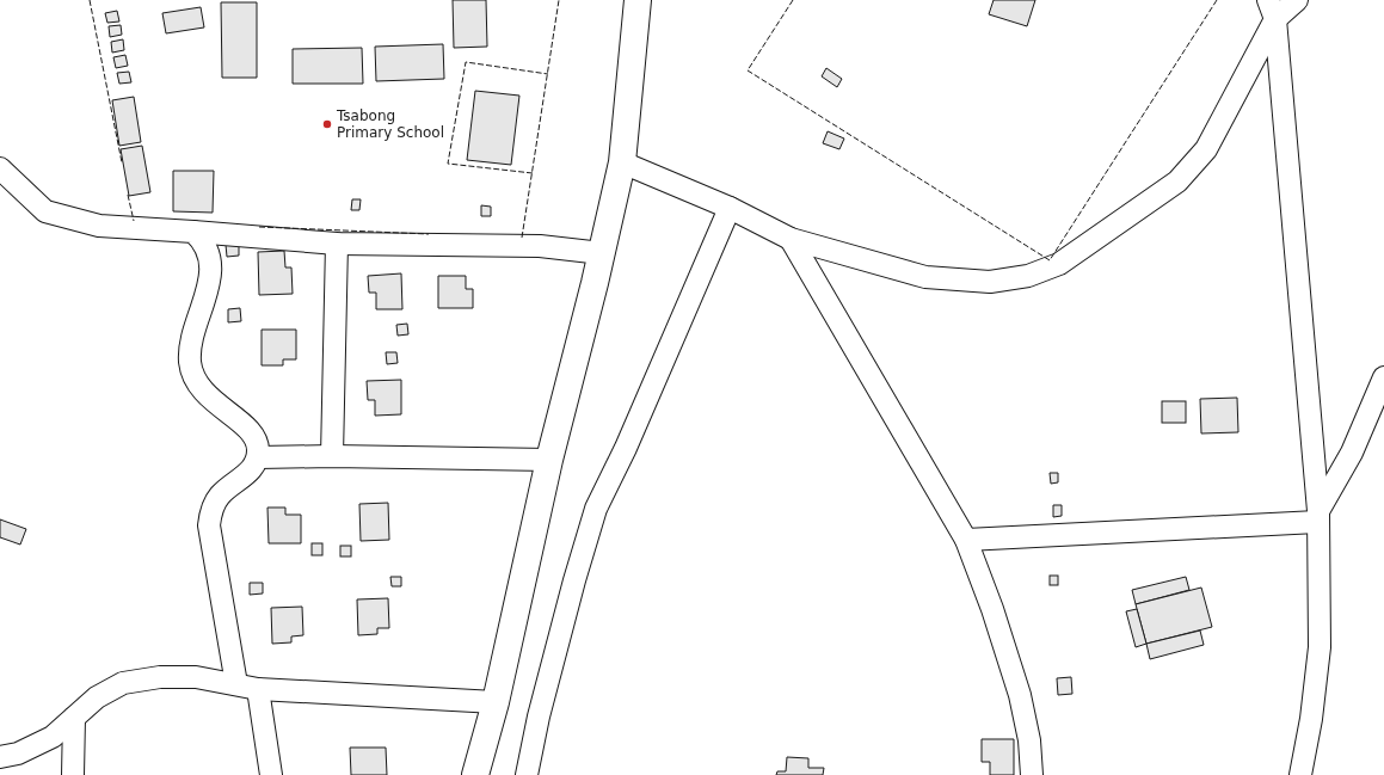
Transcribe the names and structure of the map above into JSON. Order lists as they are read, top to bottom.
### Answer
{
  "places": ["Tsabong Primary School"]
}
